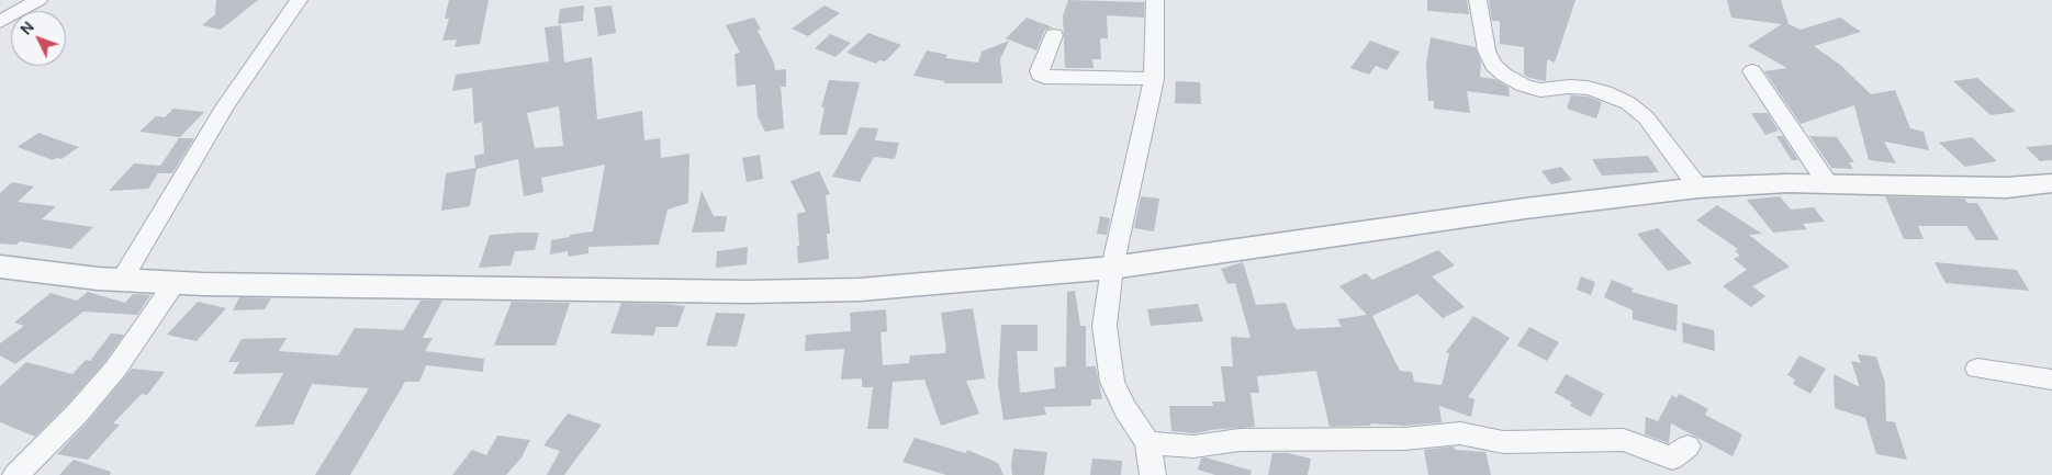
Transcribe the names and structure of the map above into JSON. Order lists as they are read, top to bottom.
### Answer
{
  "north": "top left"
}
